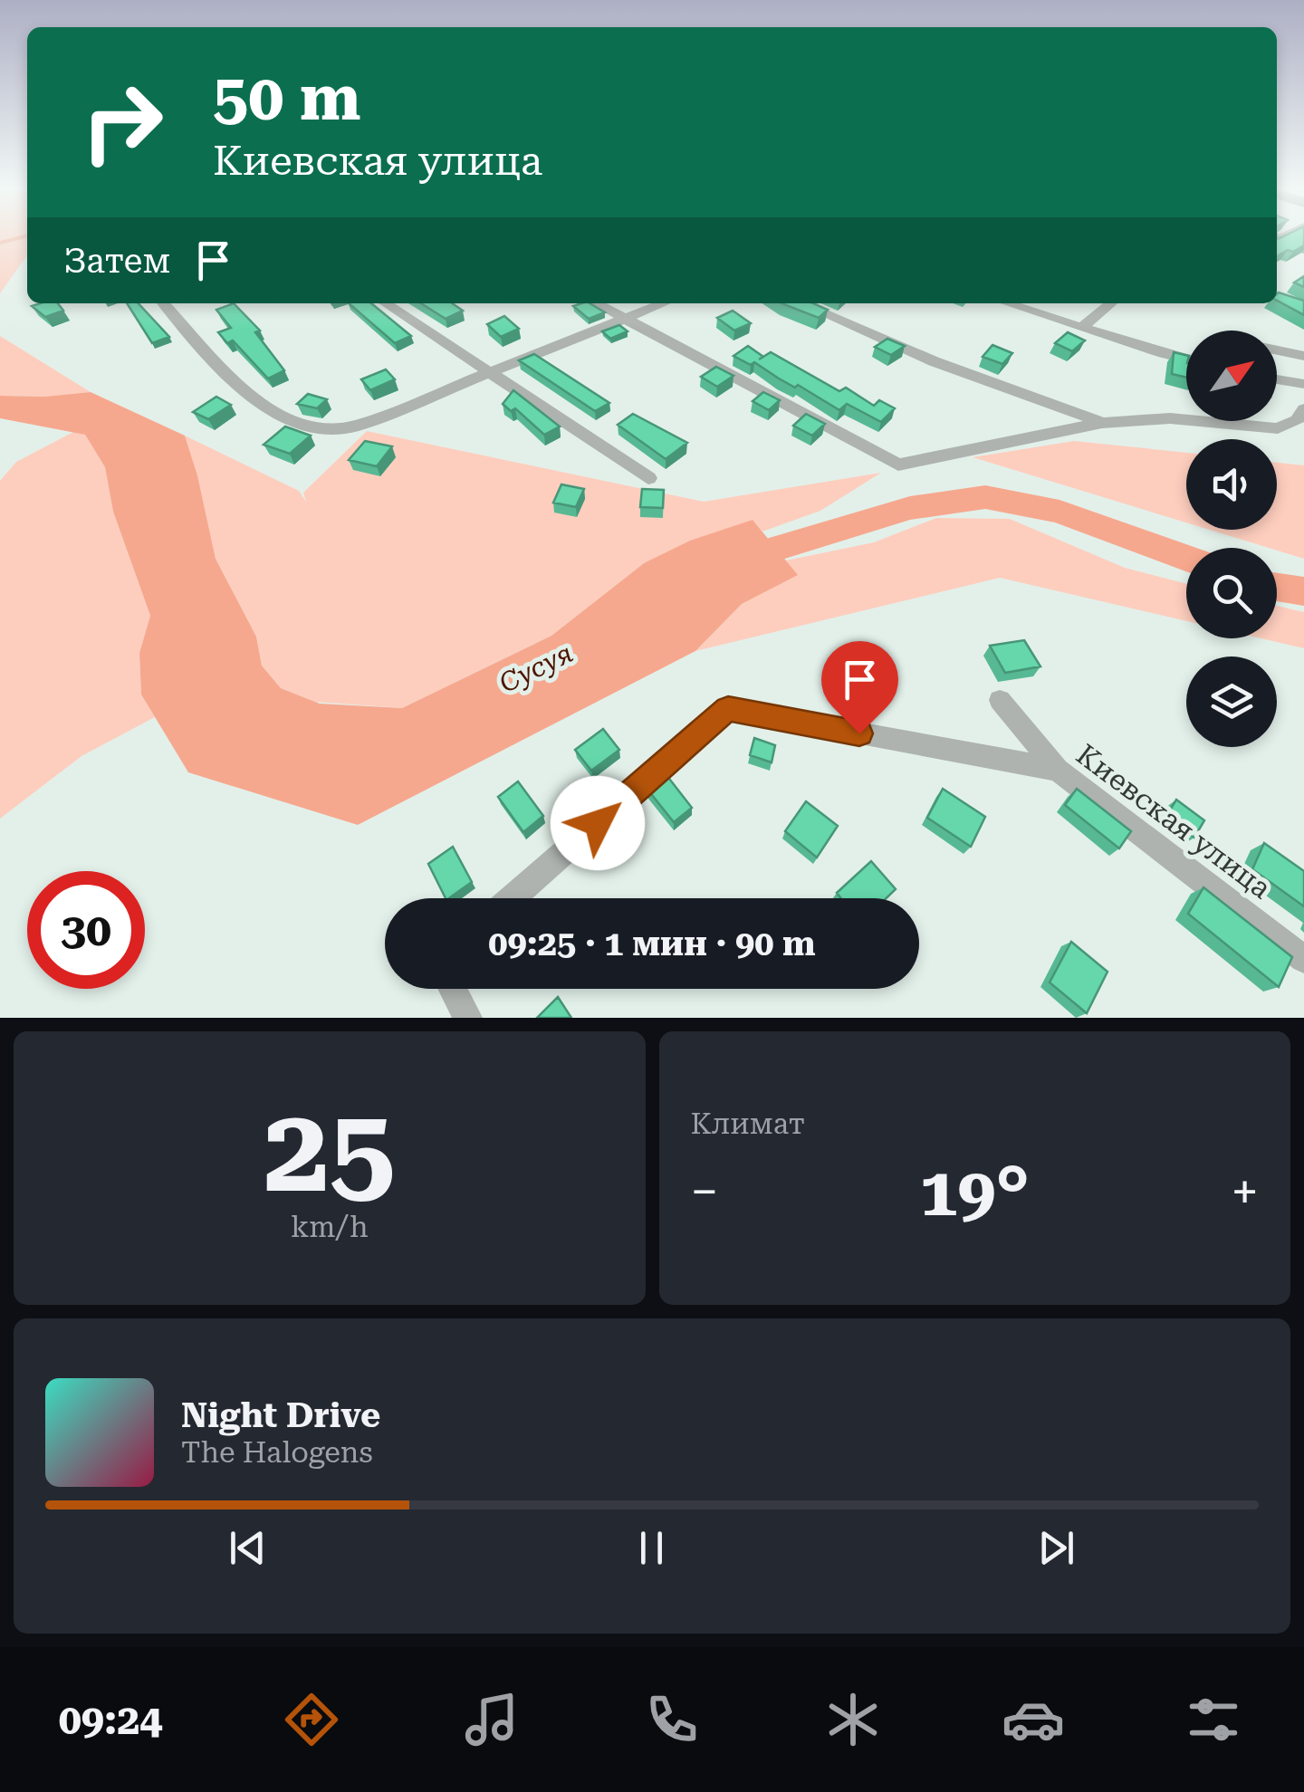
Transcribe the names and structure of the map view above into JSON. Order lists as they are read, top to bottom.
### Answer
{
  "streets": {
    "street": ["Киевская улица"]
  },
  "water": ["Сусуя"],
  "north": "top right",
  "page": {
    "turn": ["50 m", "Киевская улица"],
    "then": "Затем",
    "limit": "30",
    "trip": "09:25 · 1 мин · 90 m",
    "tile": [
      ["25", "km/h"],
      "Климат"
    ],
    "heat": ["−", "19°", "+"],
    "song": ["Night Drive", "The Halogens"],
    "tabs": "09:24"
  }
}
